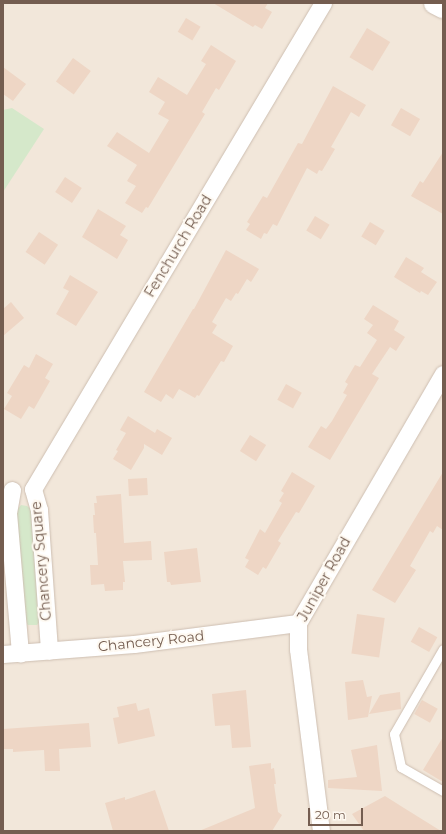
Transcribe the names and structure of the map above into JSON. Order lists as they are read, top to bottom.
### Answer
{
  "streets": {
    "street": [
      "Fenchurch Road",
      "Chancery Square",
      "Juniper Road",
      "Chancery Road"
    ]
  },
  "crossings": [
    ["Fenchurch Road", "Chancery Square"],
    ["Chancery Square", "Chancery Road"],
    ["Juniper Road", "Chancery Road"]
  ],
  "scale_bar": "20 m"
}
